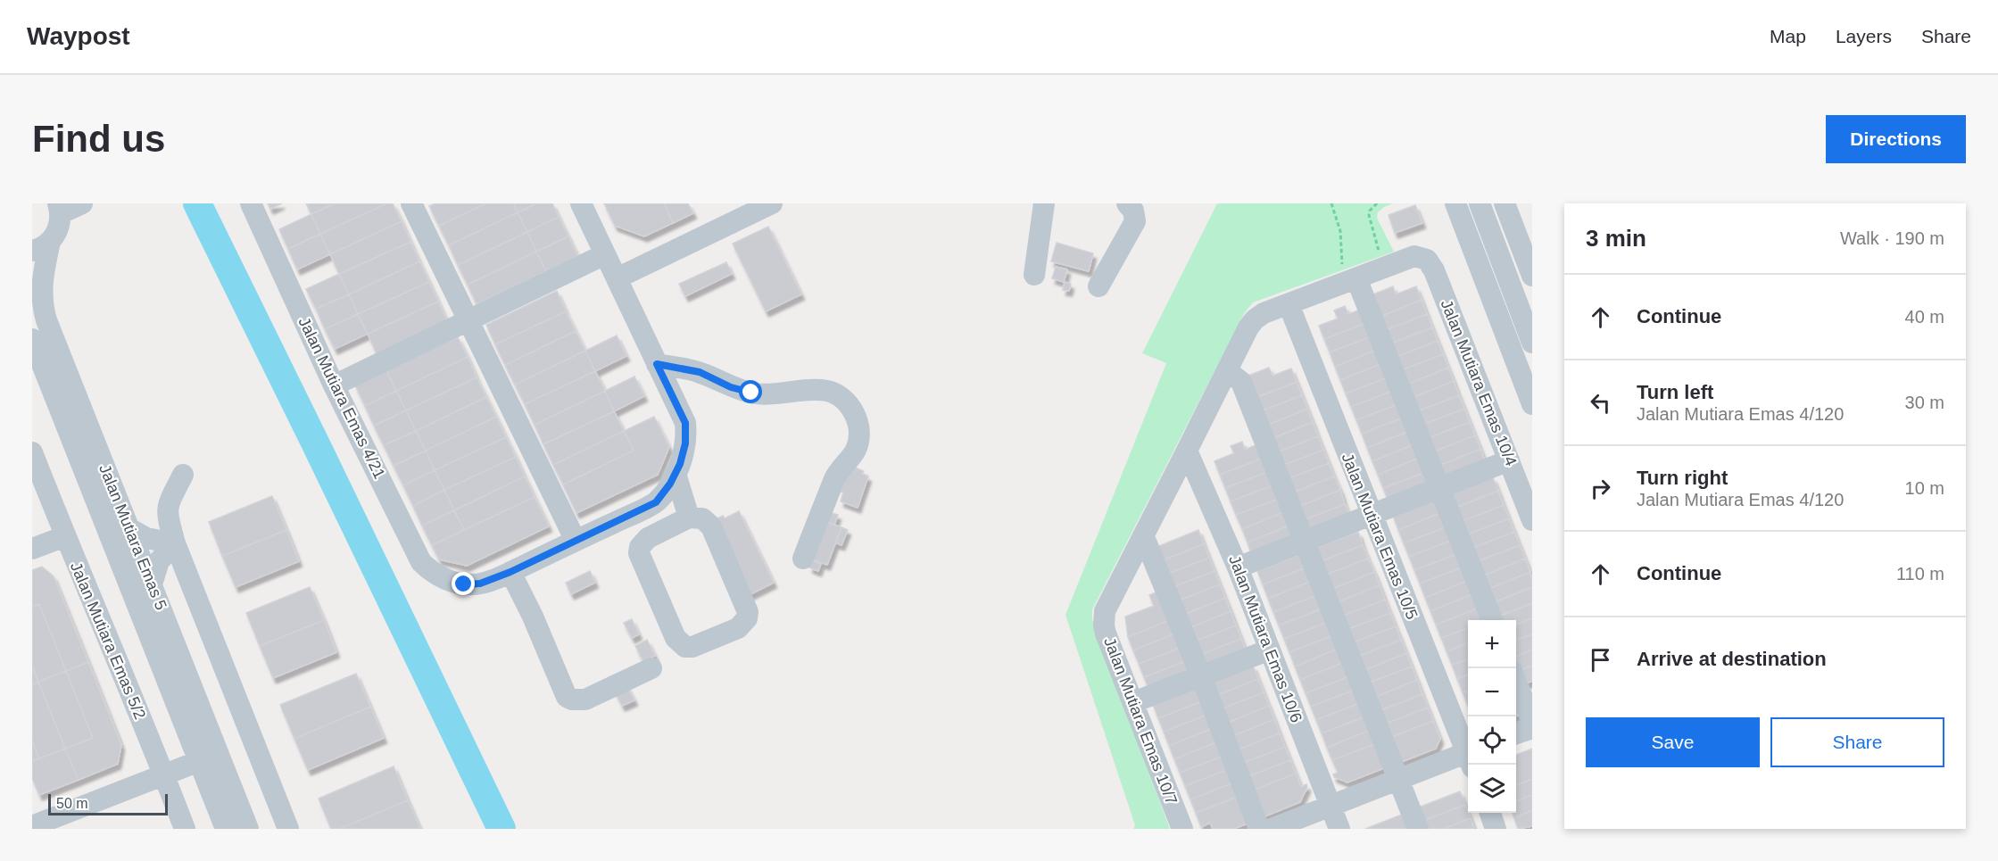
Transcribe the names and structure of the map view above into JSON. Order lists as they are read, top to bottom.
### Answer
{
  "streets": {
    "street": [
      "Jalan Mutiara Emas 10/4",
      "Jalan Mutiara Emas 4/21",
      "Jalan Mutiara Emas 10/5",
      "Jalan Mutiara Emas 5",
      "Jalan Mutiara Emas 10/6",
      "Jalan Mutiara Emas 5/2",
      "Jalan Mutiara Emas 10/7"
    ]
  },
  "scale_bar": "50 m",
  "page": {
    "header": "Waypost",
    "nav": ["Map", "Layers", "Share"],
    "buttons": [
      "Directions",
      ["Save", "Share"]
    ],
    "title": "Find us",
    "heading": ["3 min", "Walk · 190 m"],
    "list": [
      ["Continue", "40 m"],
      ["Turn left", "Jalan Mutiara Emas 4/120", "30 m"],
      ["Turn right", "Jalan Mutiara Emas 4/120", "10 m"],
      ["Continue", "110 m"],
      "Arrive at destination"
    ],
    "map_buttons": ["+", "−"],
    "scale": "50 m"
  }
}
